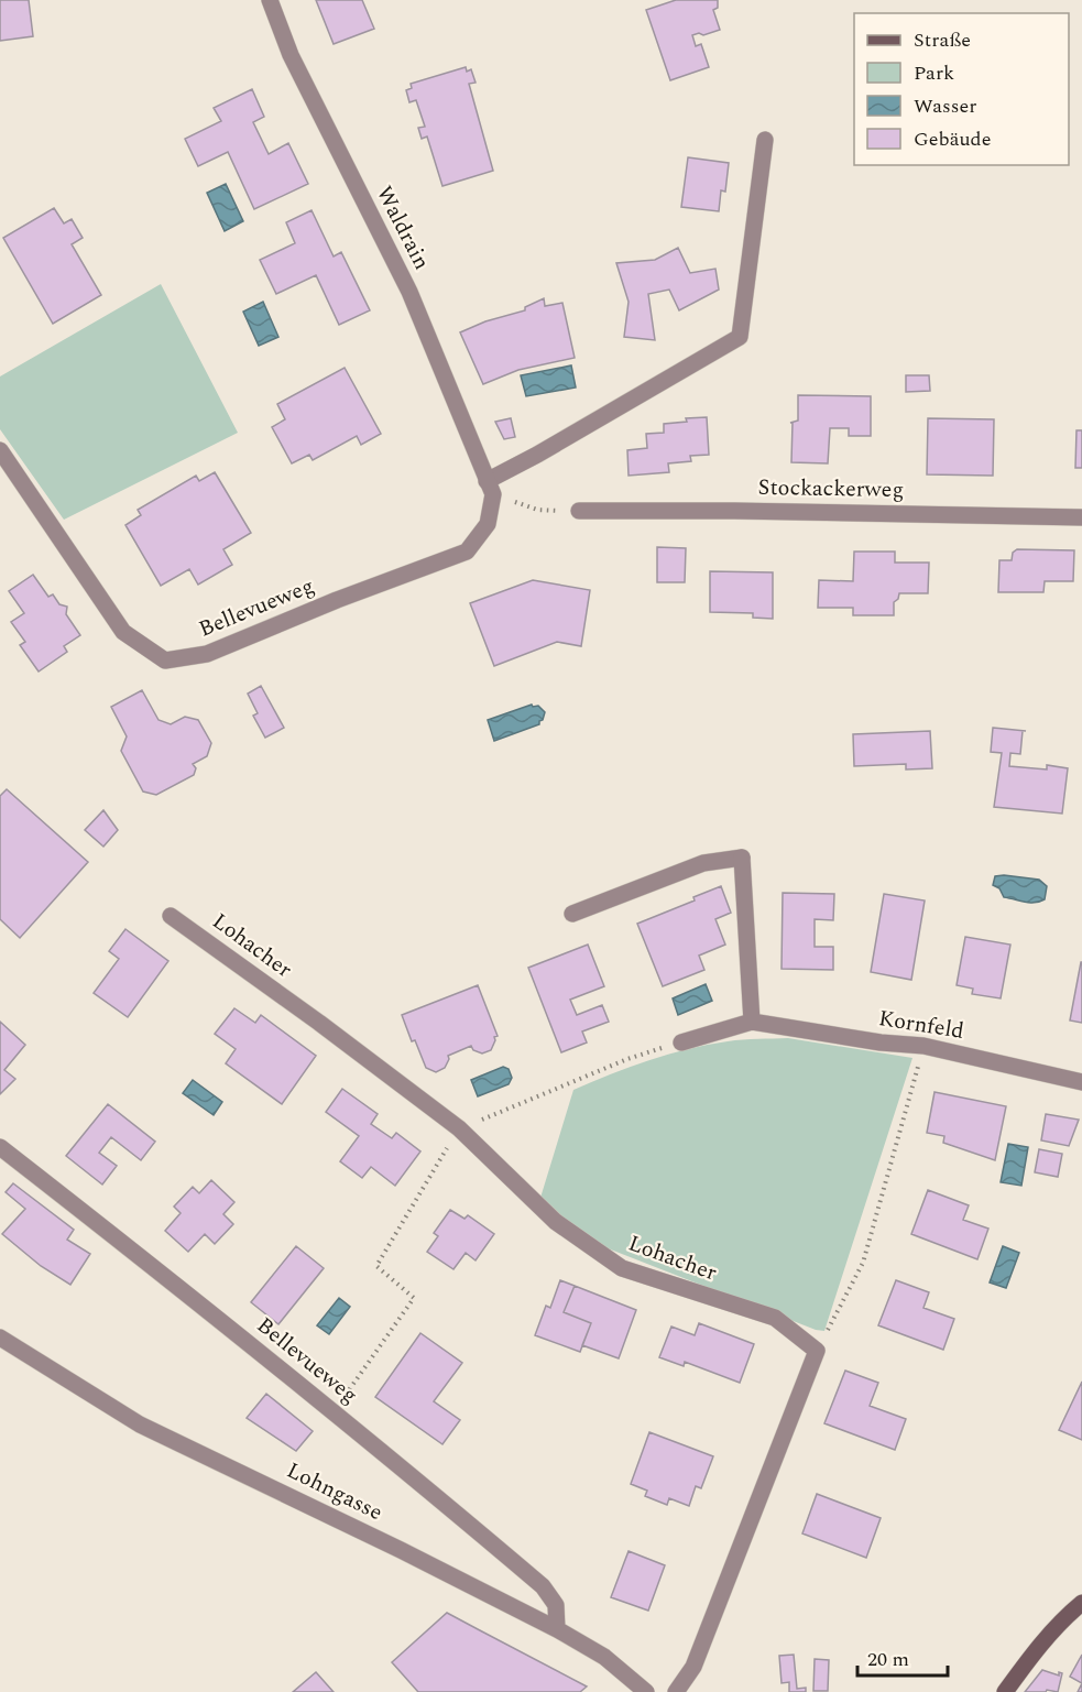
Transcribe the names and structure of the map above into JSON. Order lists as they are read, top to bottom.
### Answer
{
  "streets": {
    "street": [
      "Waldrain",
      "Stockackerweg",
      "Bellevueweg",
      "Lohacher",
      "Kornfeld",
      "Lohngasse"
    ]
  },
  "crossings": [
    ["Waldrain", "Bellevueweg"],
    ["Bellevueweg", "Lohngasse"]
  ],
  "legend": [
    "Straße",
    "Park",
    "Wasser",
    "Gebäude"
  ],
  "scale_bar": "20 m"
}
